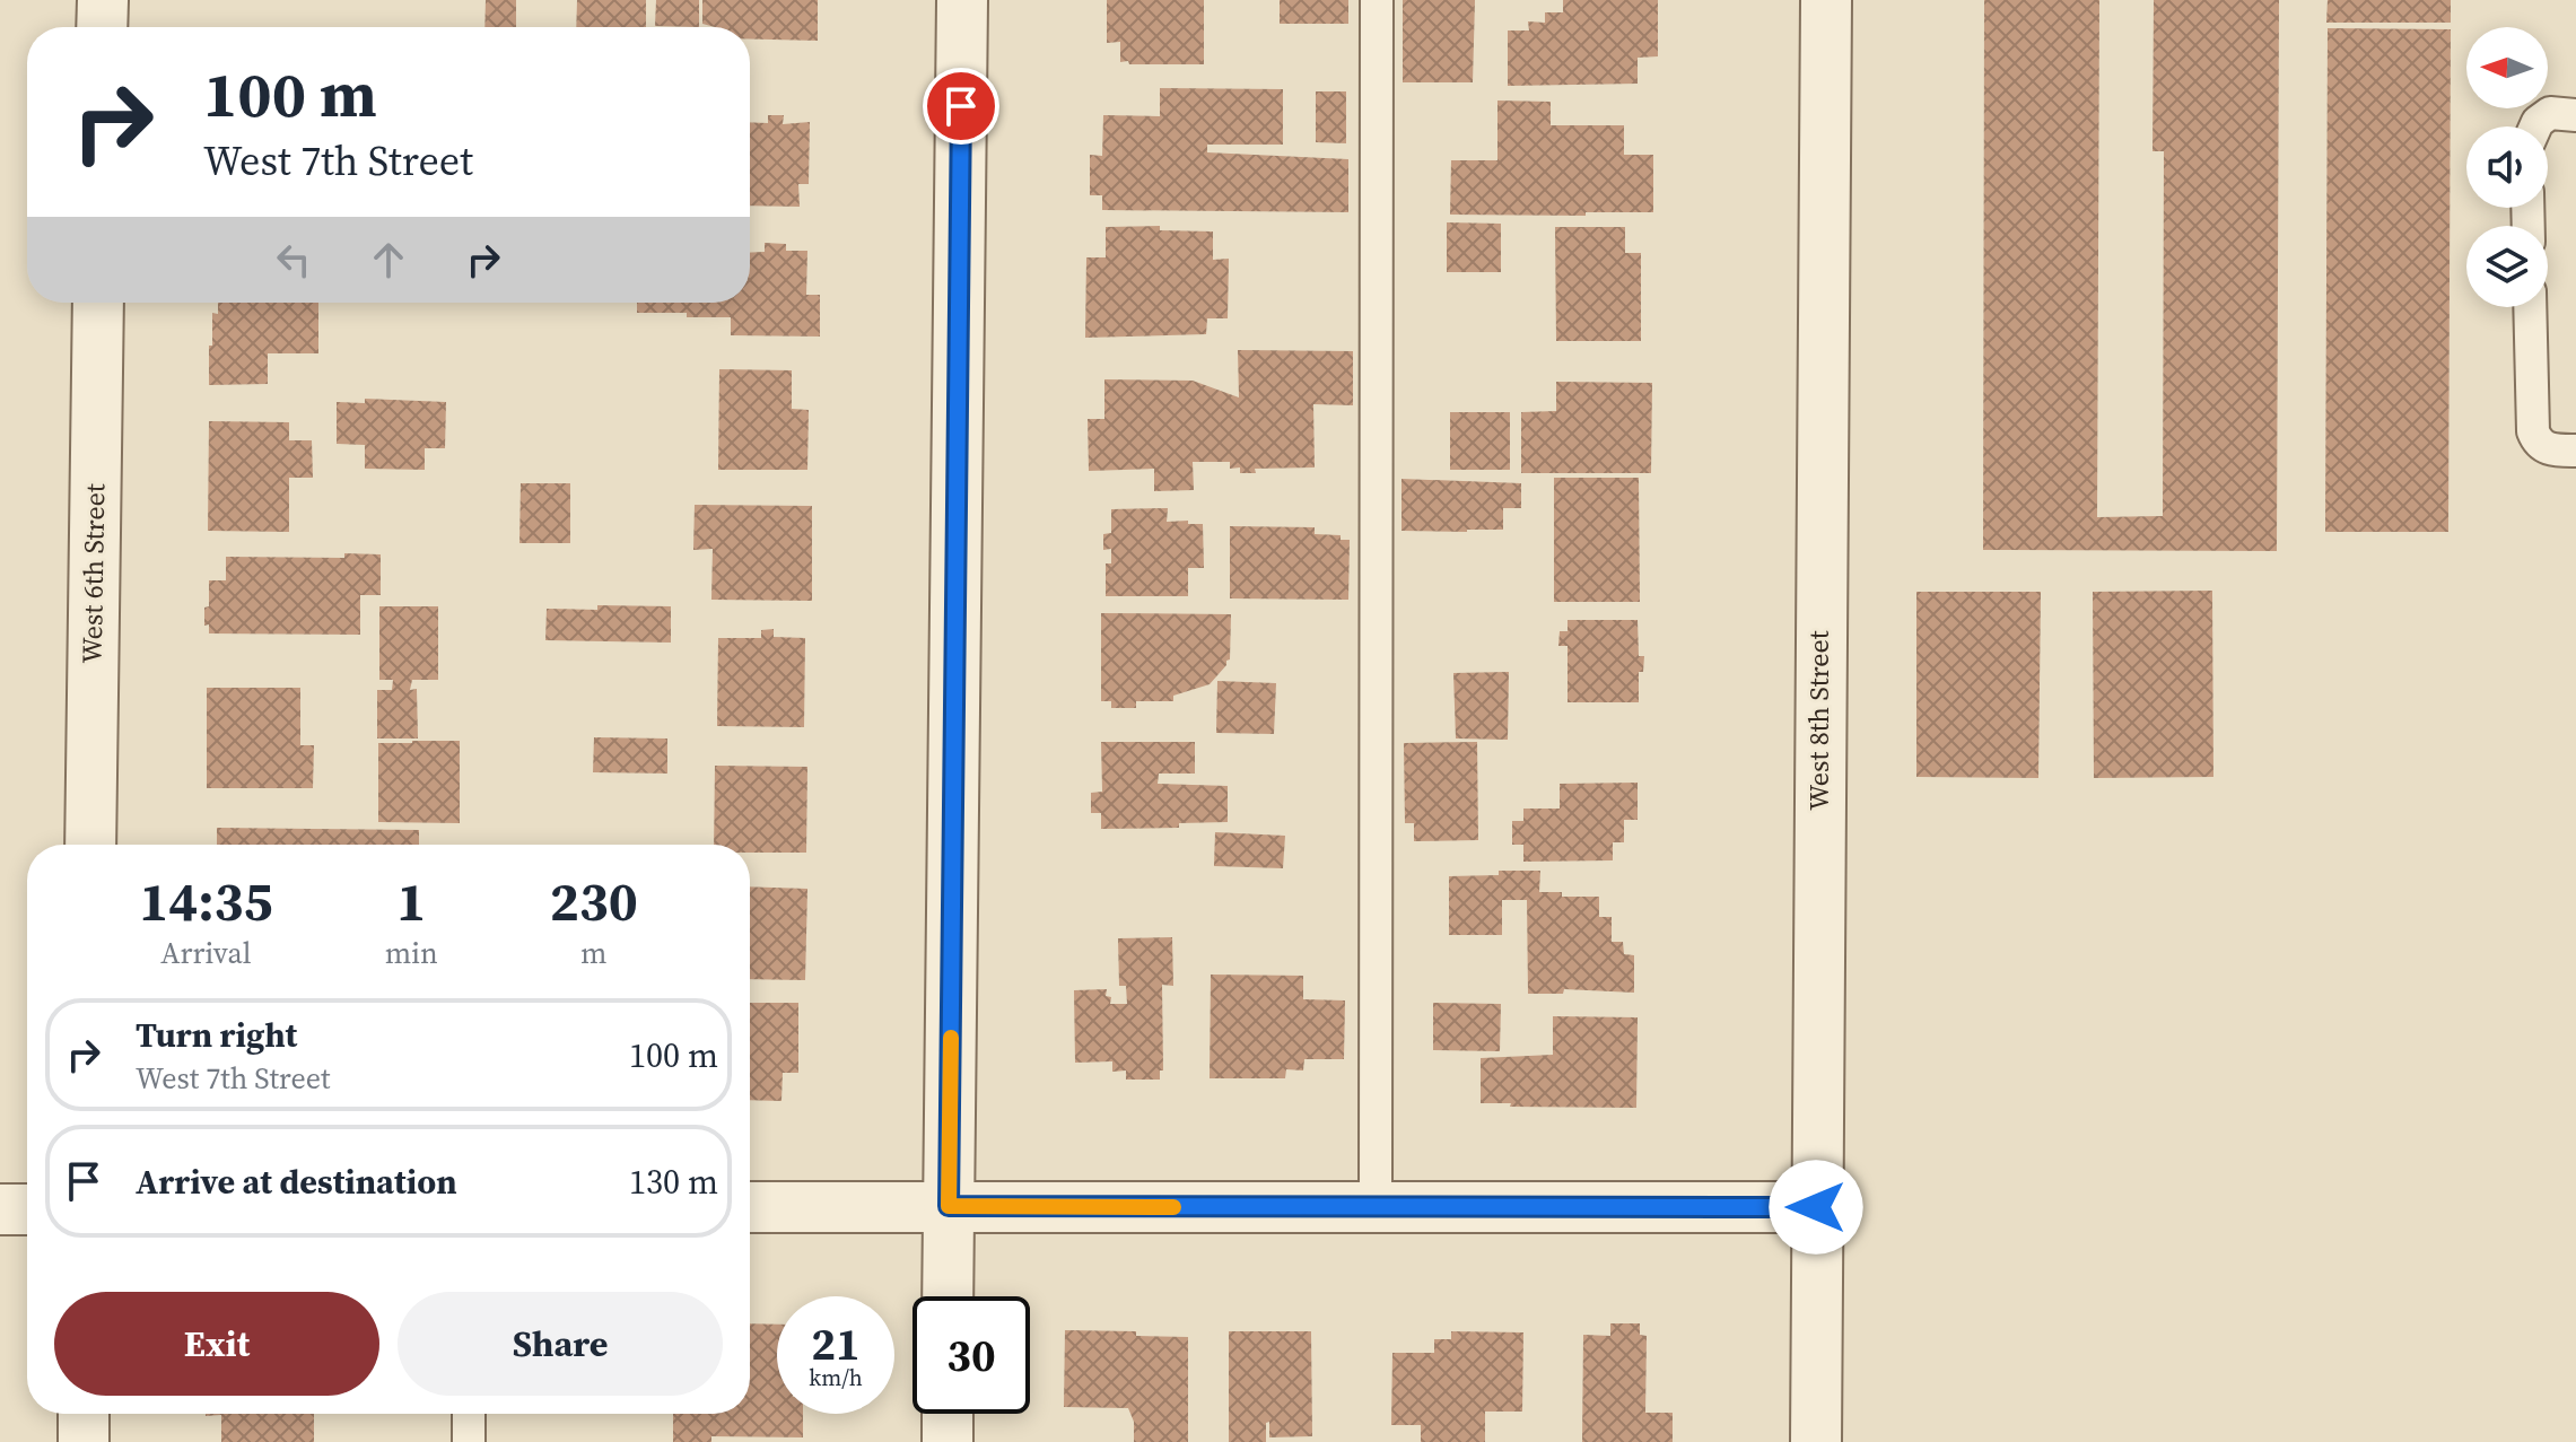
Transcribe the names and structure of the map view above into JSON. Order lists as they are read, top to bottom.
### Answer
{
  "streets": {
    "street": ["West 6th Street", "West 8th Street"]
  },
  "north": "left",
  "page": {
    "turn": ["100 m", "West 7th Street"],
    "eta": [
      "14:35",
      "Arrival",
      "1",
      "min",
      "230",
      "m"
    ],
    "list": [
      {
        "name": "Turn right",
        "note": "West 7th Street",
        "value": "100 m"
      },
      {
        "name": "Arrive at destination",
        "value": "130 m"
      }
    ],
    "buttons": ["Exit", "Share"],
    "speed": "21 km/h",
    "limit": "30"
  }
}
